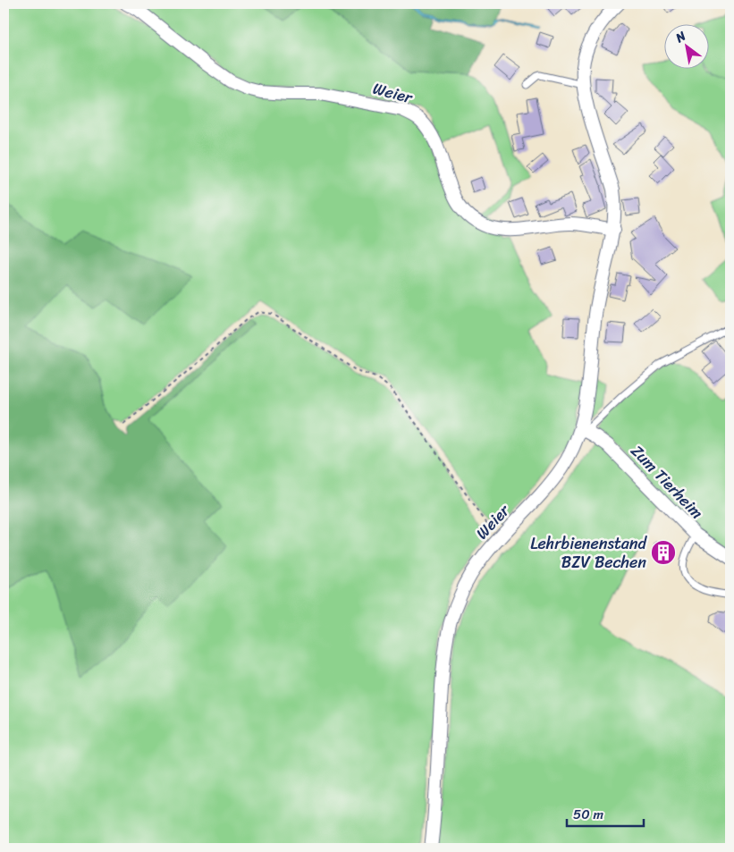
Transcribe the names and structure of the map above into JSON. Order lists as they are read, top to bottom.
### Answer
{
  "streets": {
    "street": ["Weier", "Zum Tierheim"]
  },
  "crossings": [
    ["Weier", "Zum Tierheim"]
  ],
  "places": {
    "building": ["Lehrbienenstand BZV Bechen"]
  },
  "scale_bar": "50 m",
  "north": "top left"
}
